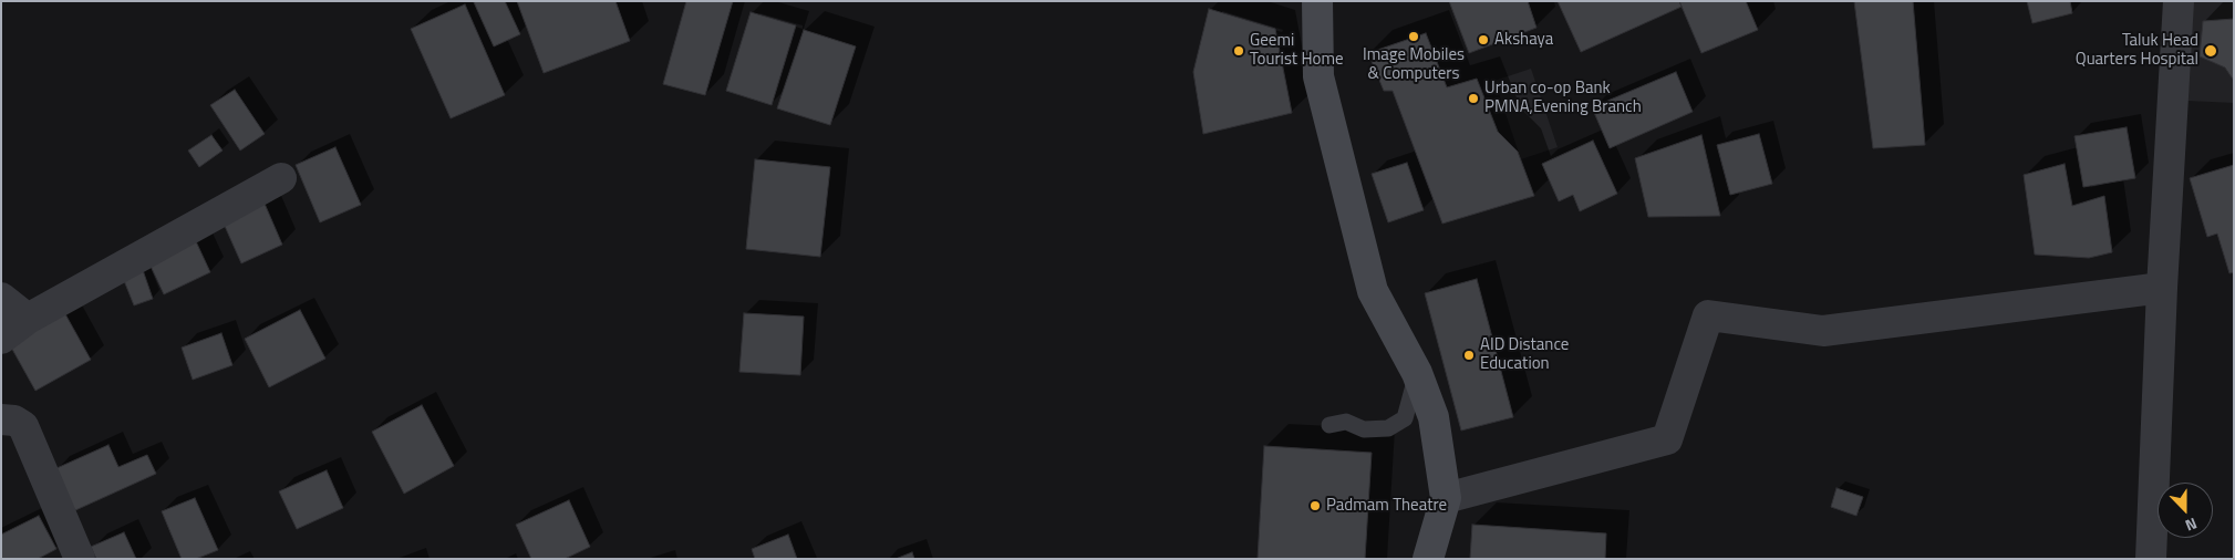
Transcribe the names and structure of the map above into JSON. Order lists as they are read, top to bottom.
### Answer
{
  "places": [
    "Image Mobiles & Computers",
    "Akshaya",
    "Geemi Tourist Home",
    "Taluk Head Quarters Hospital",
    "Urban co-op Bank PMNA,Evening Branch",
    "AID Distance Education",
    "Padmam Theatre"
  ],
  "north": "bottom"
}
